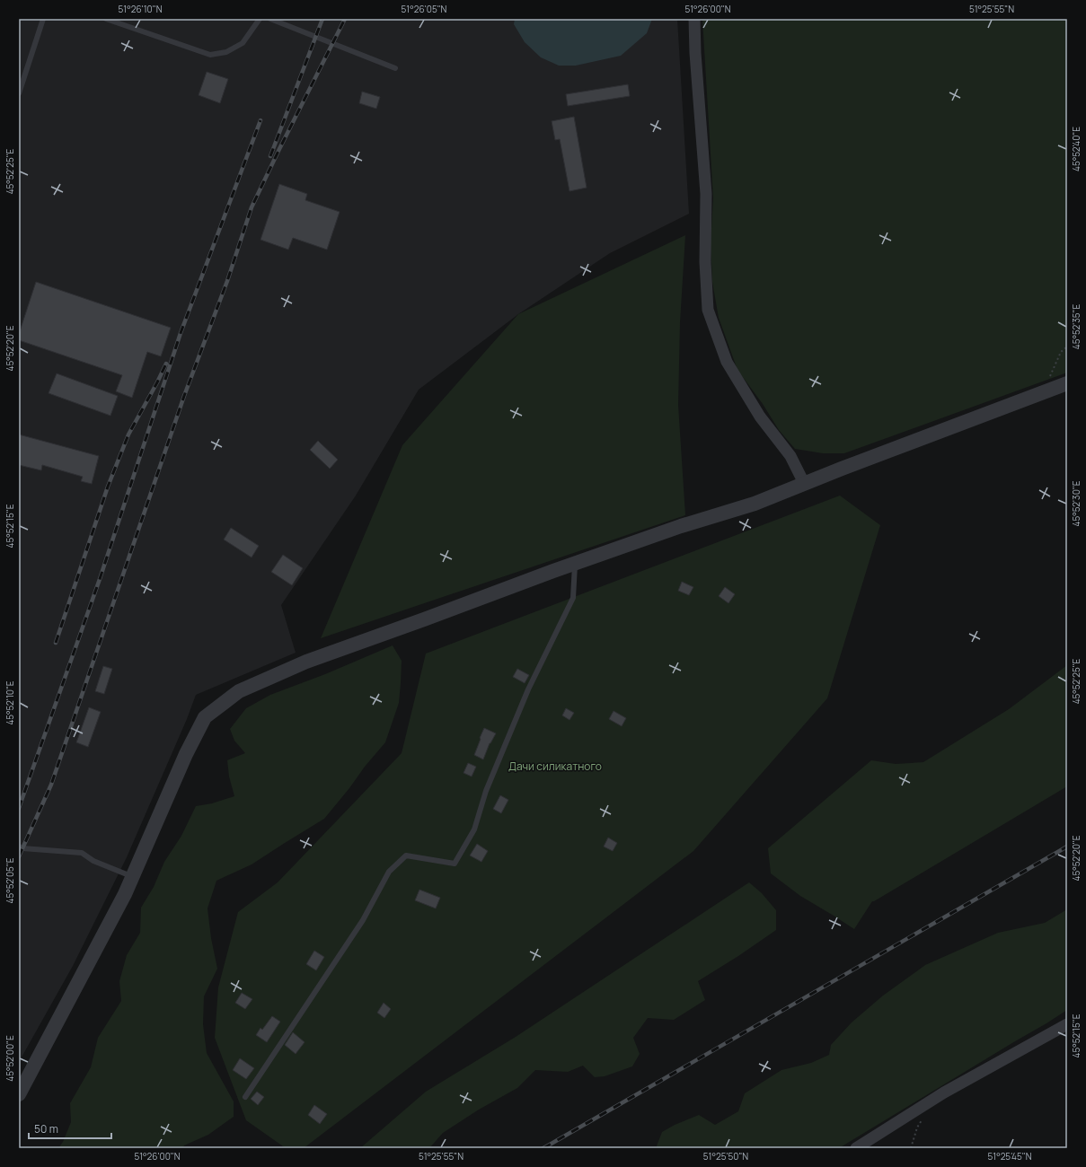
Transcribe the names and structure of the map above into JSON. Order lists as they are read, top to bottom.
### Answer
{
  "parks": ["Дачи силикатного"],
  "scale_bar": "50 m",
  "coordinates": [
    "51°26'10\"N",
    "51°26'05\"N",
    "51°26'00\"N",
    "51°25'55\"N",
    "45°52'40\"E",
    "45°52'25\"E",
    "45°52'35\"E",
    "45°52'20\"E",
    "45°52'30\"E",
    "45°52'15\"E",
    "45°52'10\"E",
    "45°52'05\"E",
    "45°52'00\"E",
    "51°25'50\"N",
    "51°25'45\"N"
  ]
}
